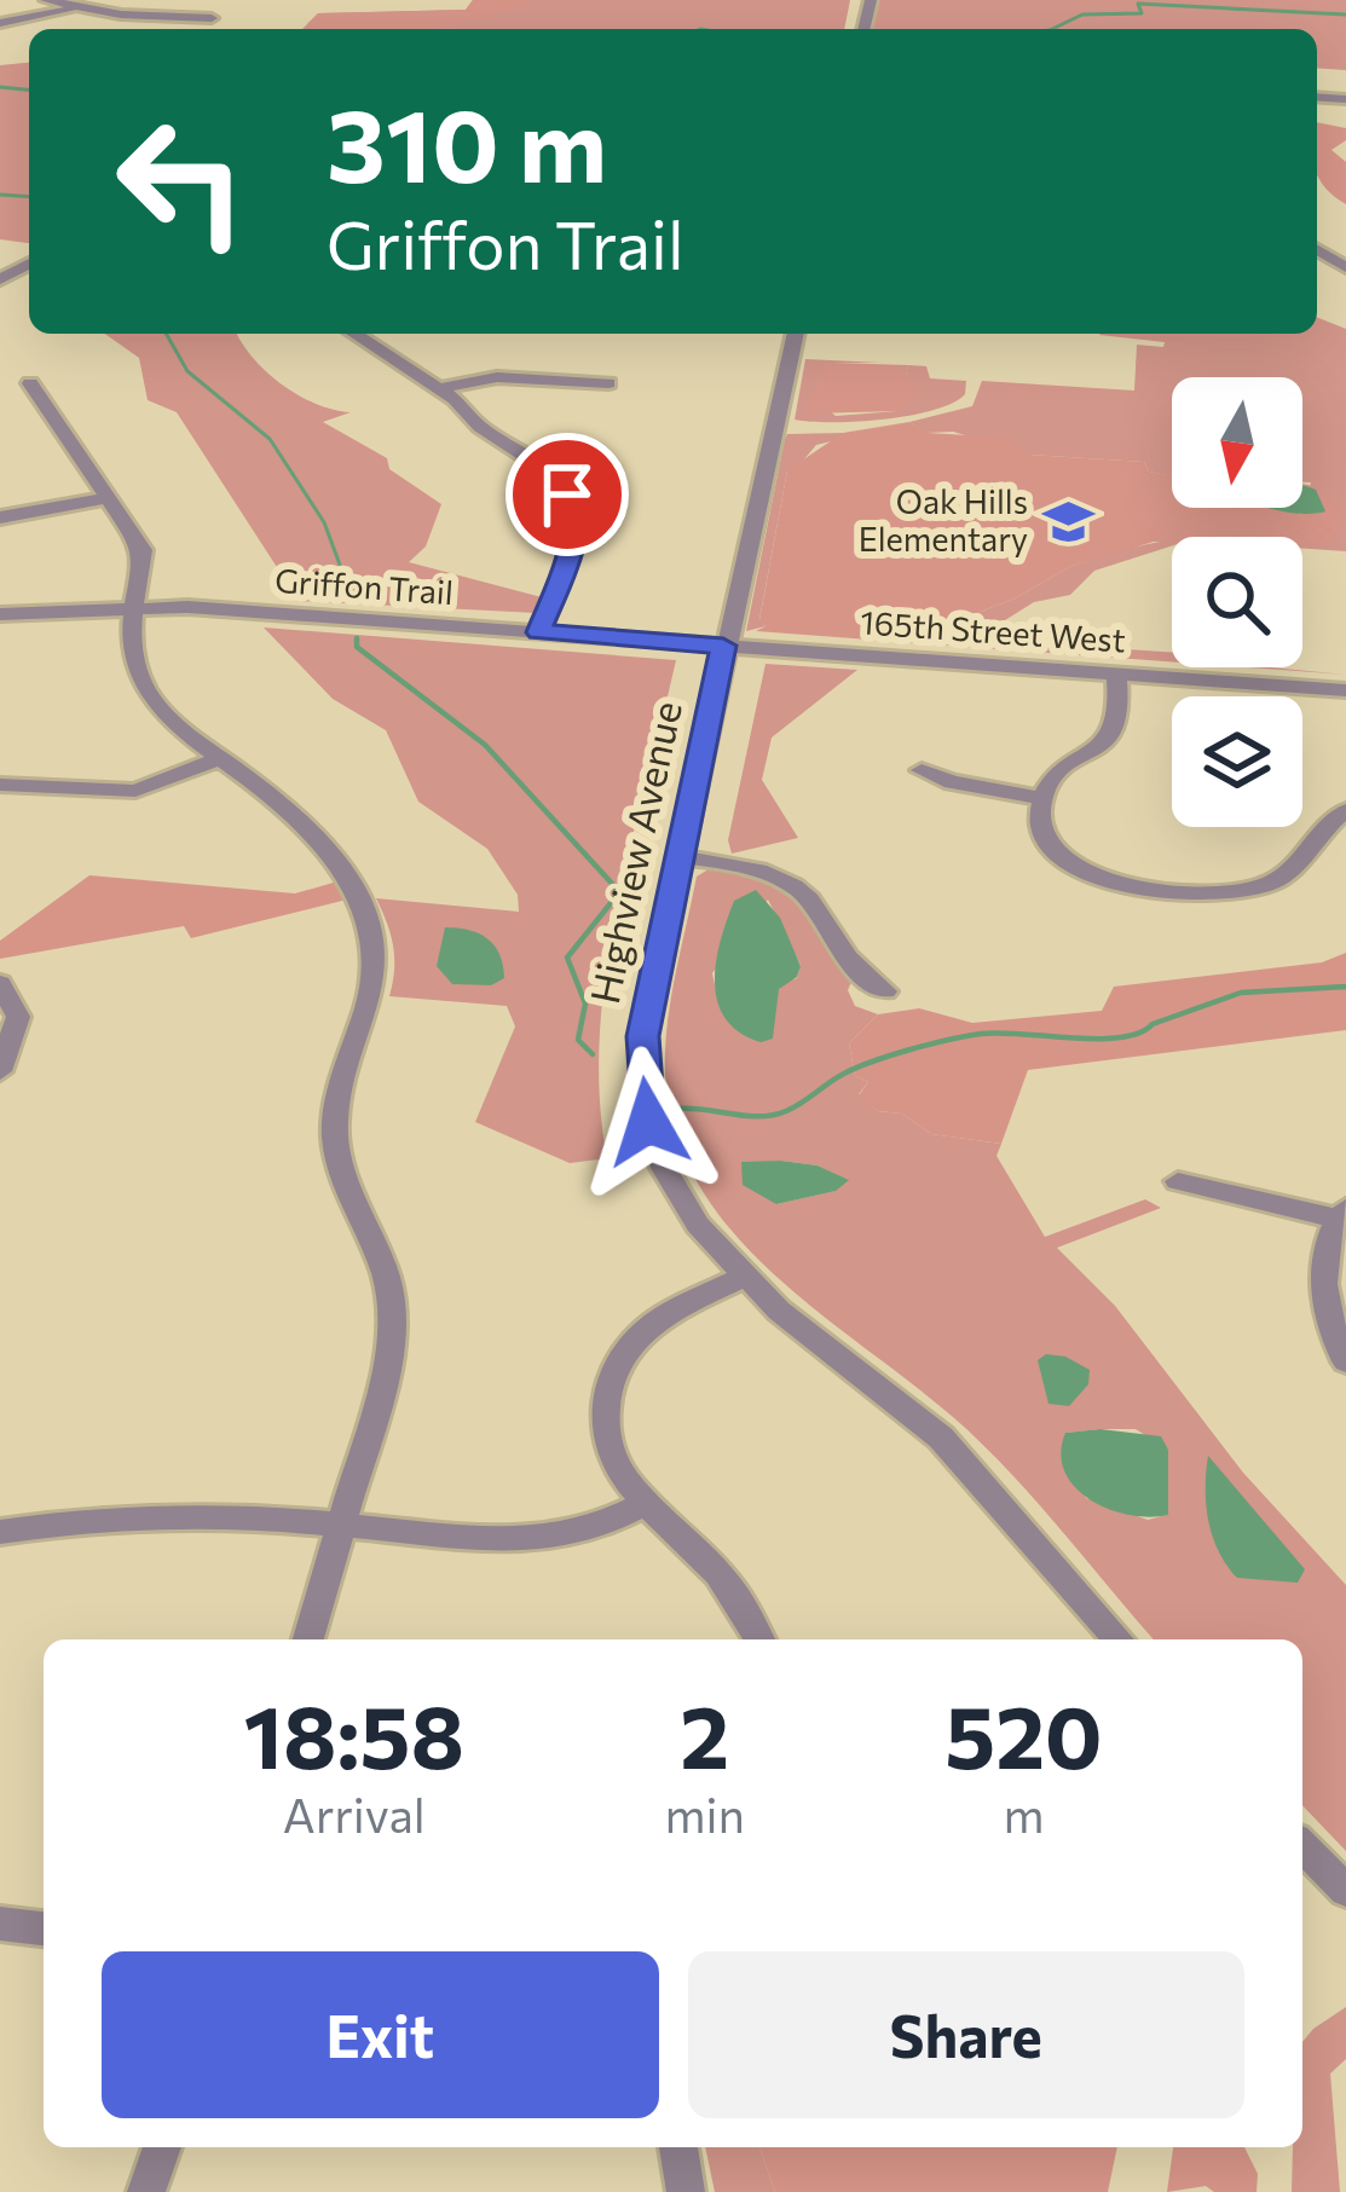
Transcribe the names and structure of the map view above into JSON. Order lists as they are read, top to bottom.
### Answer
{
  "streets": {
    "street": ["Griffon Trail", "165th Street West", "Highview Avenue"]
  },
  "crossings": [
    ["Griffon Trail", "165th Street West"],
    ["Griffon Trail", "Highview Avenue"],
    ["165th Street West", "Highview Avenue"]
  ],
  "places": {
    "school or university": ["Oak Hills Elementary"]
  },
  "north": "bottom",
  "page": {
    "turn": ["310 m", "Griffon Trail"],
    "eta": [
      "18:58",
      "Arrival",
      "2",
      "min",
      "520",
      "m"
    ],
    "buttons": ["Exit", "Share"]
  }
}
